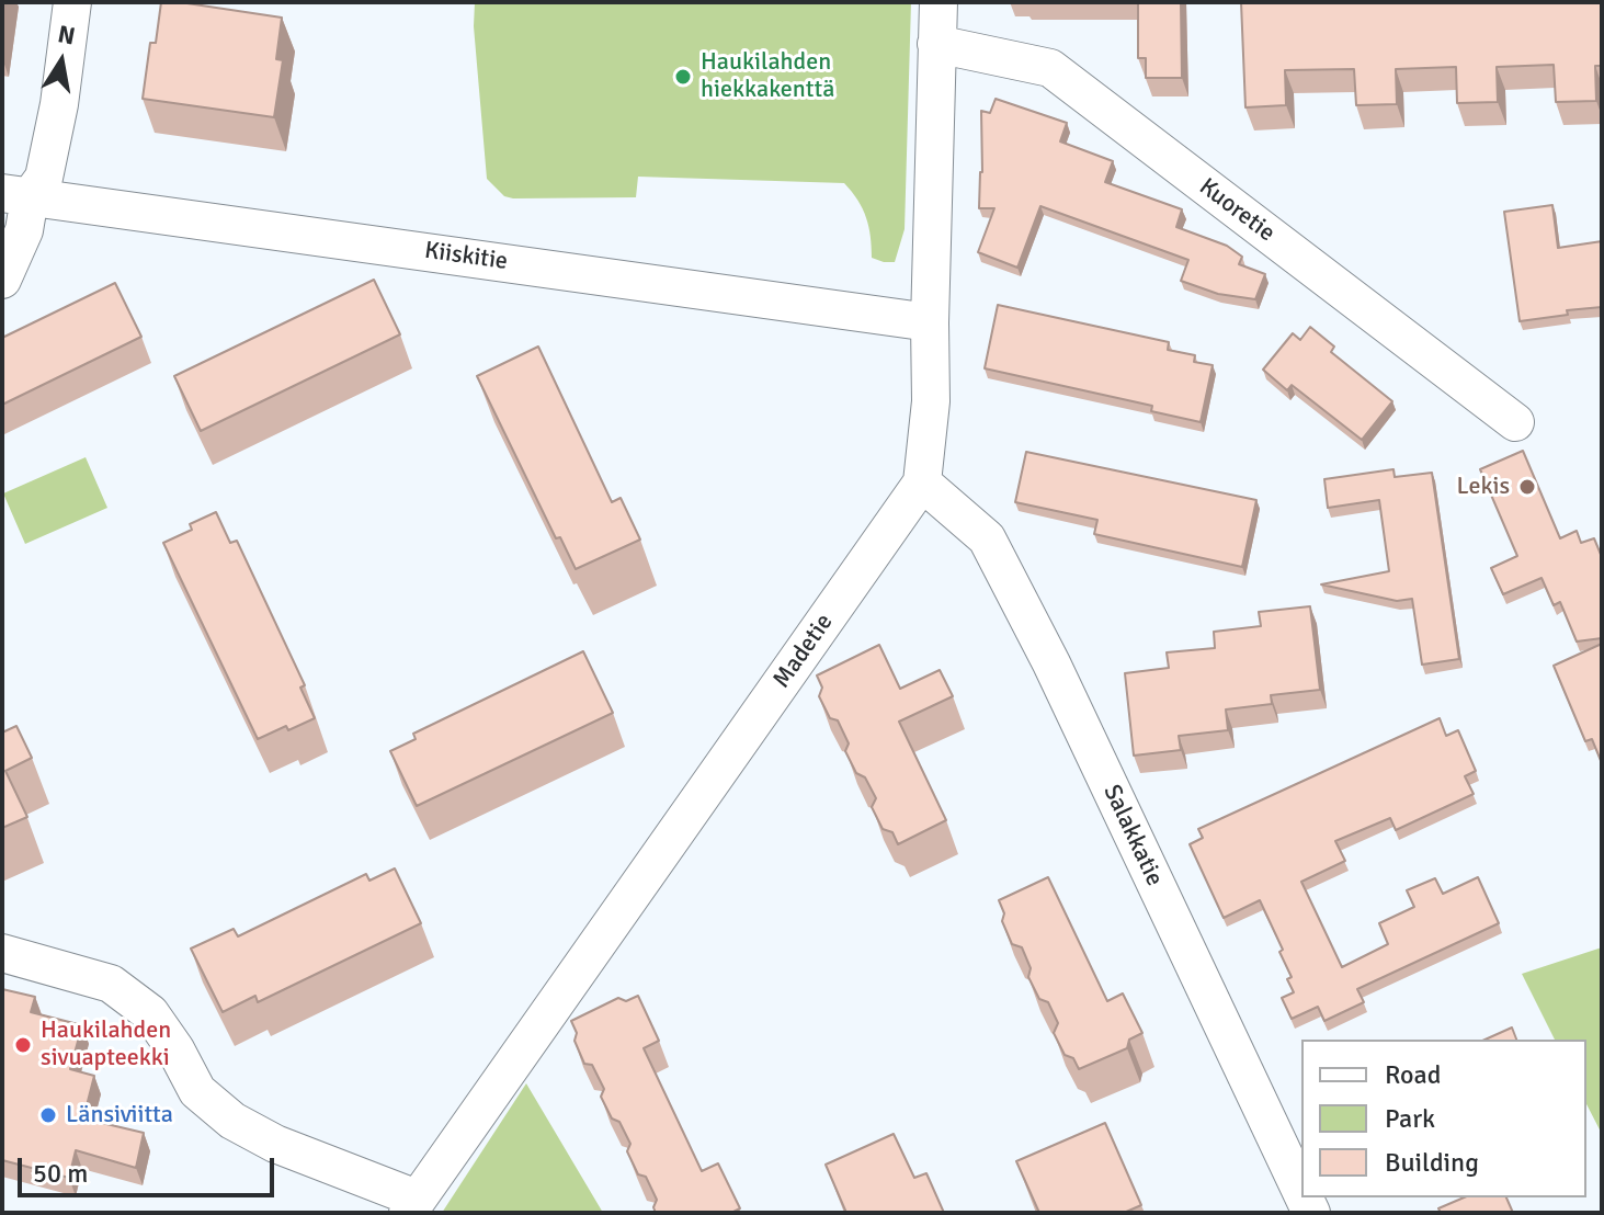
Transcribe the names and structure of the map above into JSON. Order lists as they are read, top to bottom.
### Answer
{
  "streets": {
    "street": [
      "Kuoretie",
      "Kiiskitie",
      "Madetie",
      "Salakkatie"
    ]
  },
  "crossings": [
    ["Kuoretie", "Madetie"],
    ["Kiiskitie", "Madetie"],
    ["Madetie", "Salakkatie"]
  ],
  "places": [
    "Haukilahden hiekkakenttä",
    "Lekis",
    "Haukilahden sivuapteekki",
    "Länsiviitta"
  ],
  "legend": ["Road", "Park", "Building"],
  "scale_bar": "50 m",
  "north": "top"
}
